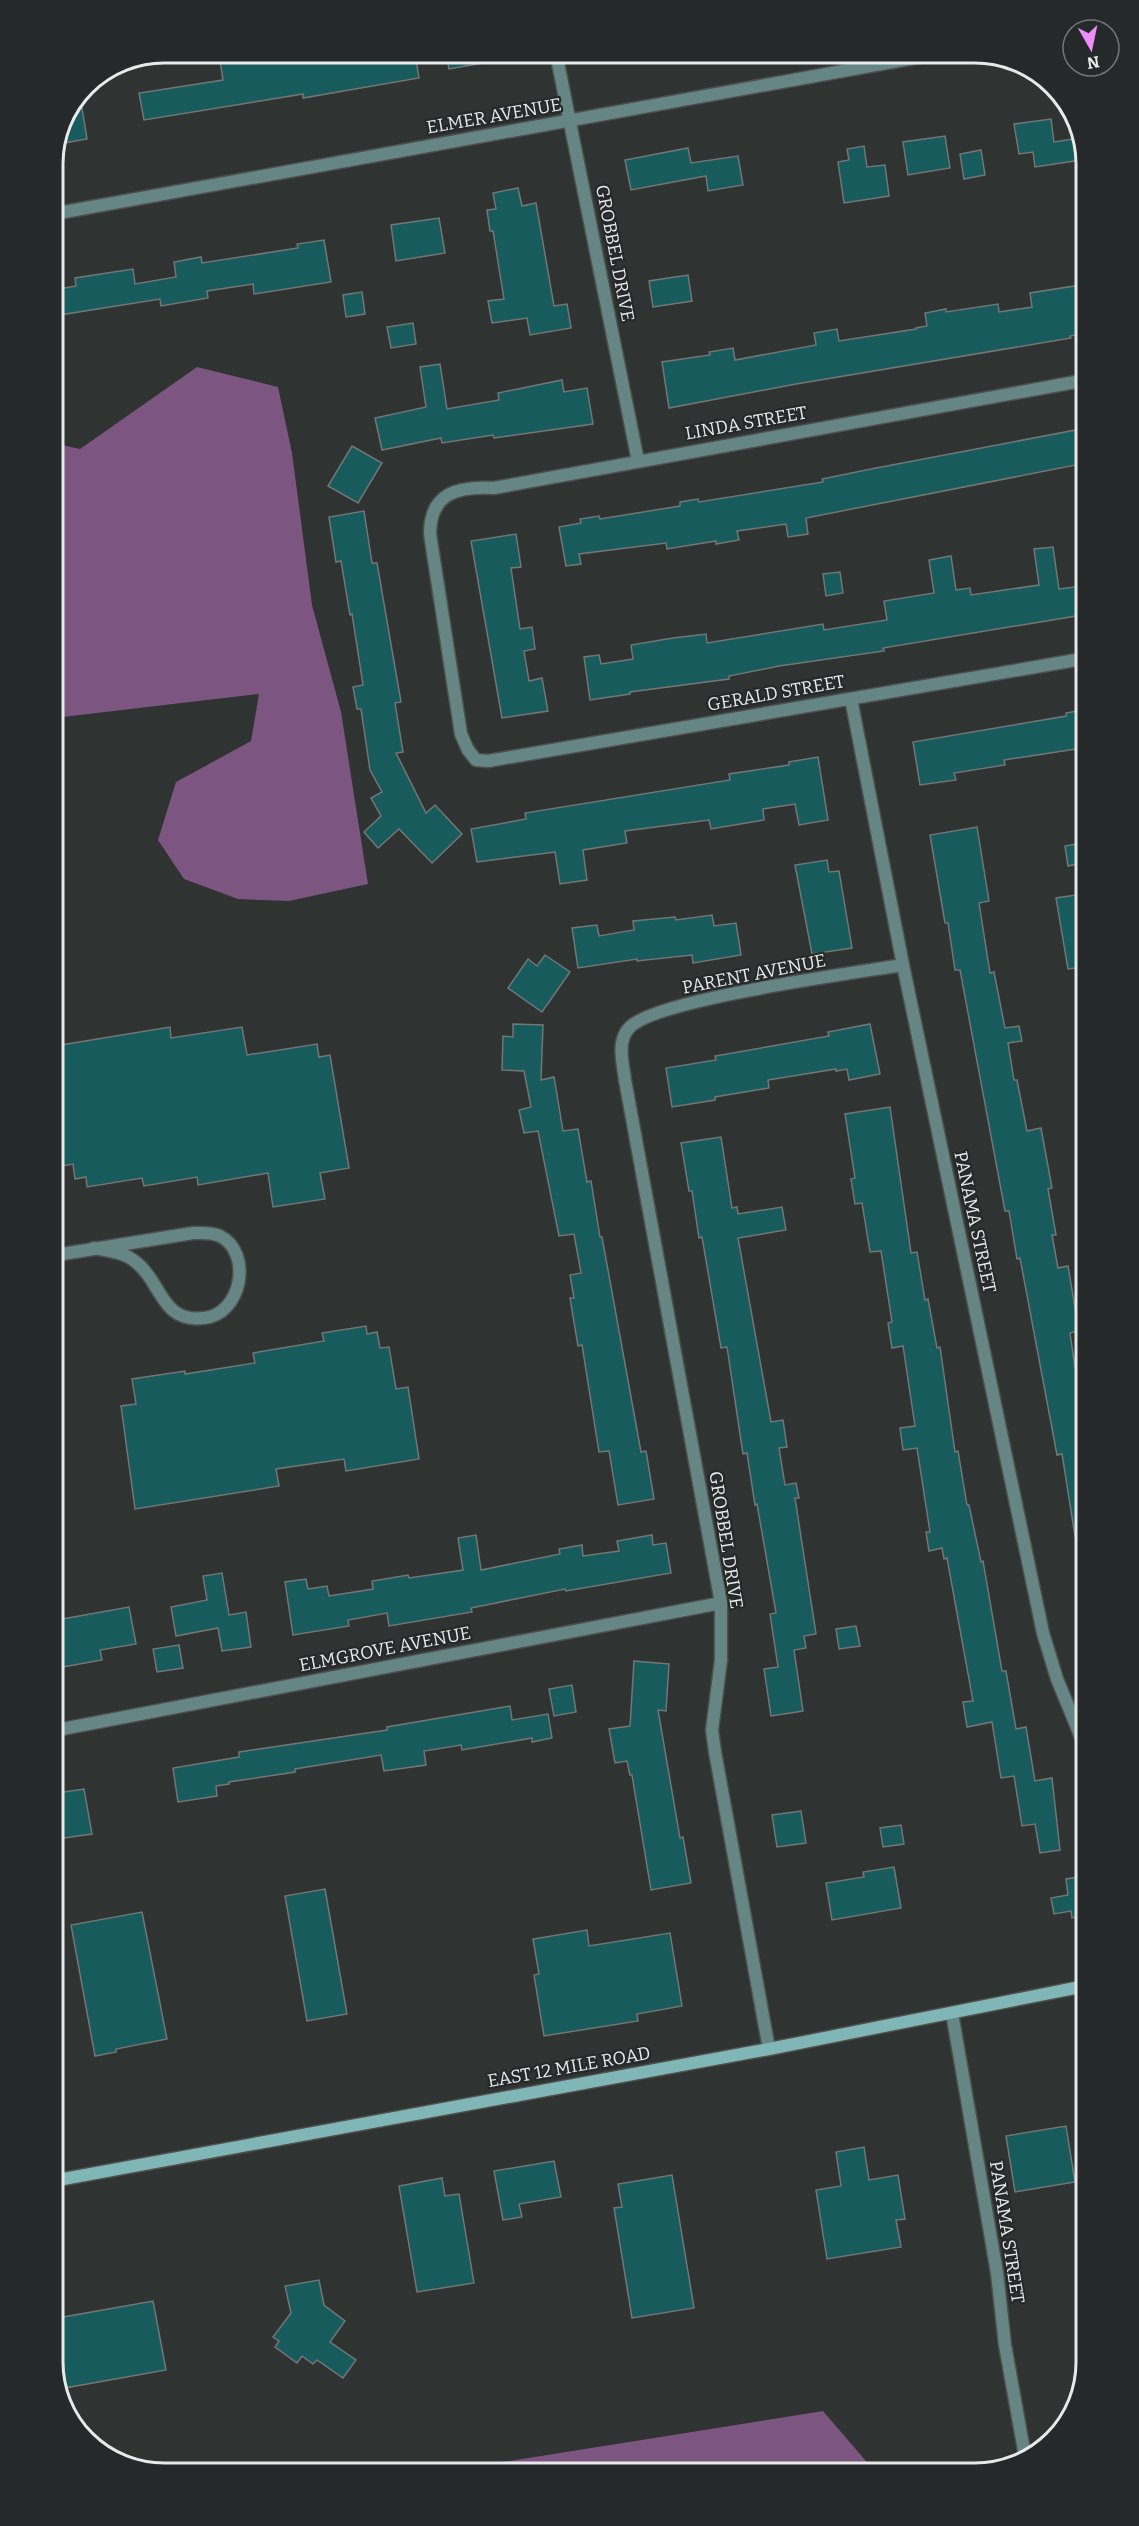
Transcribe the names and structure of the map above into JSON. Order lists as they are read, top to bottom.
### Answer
{
  "streets": {
    "main road": ["EAST 12 MILE ROAD"],
    "street": [
      "ELMER AVENUE",
      "GROBBEL DRIVE",
      "LINDA STREET",
      "GERALD STREET",
      "PARENT AVENUE",
      "PANAMA STREET",
      "ELMGROVE AVENUE"
    ]
  },
  "crossings": [
    ["ELMER AVENUE", "GROBBEL DRIVE"],
    ["GROBBEL DRIVE", "LINDA STREET"],
    ["GROBBEL DRIVE", "PARENT AVENUE"],
    ["GROBBEL DRIVE", "ELMGROVE AVENUE"],
    ["GROBBEL DRIVE", "EAST 12 MILE ROAD"],
    ["LINDA STREET", "GERALD STREET"],
    ["GERALD STREET", "PANAMA STREET"],
    ["PARENT AVENUE", "PANAMA STREET"],
    ["PANAMA STREET", "EAST 12 MILE ROAD"]
  ],
  "north": "bottom"
}
